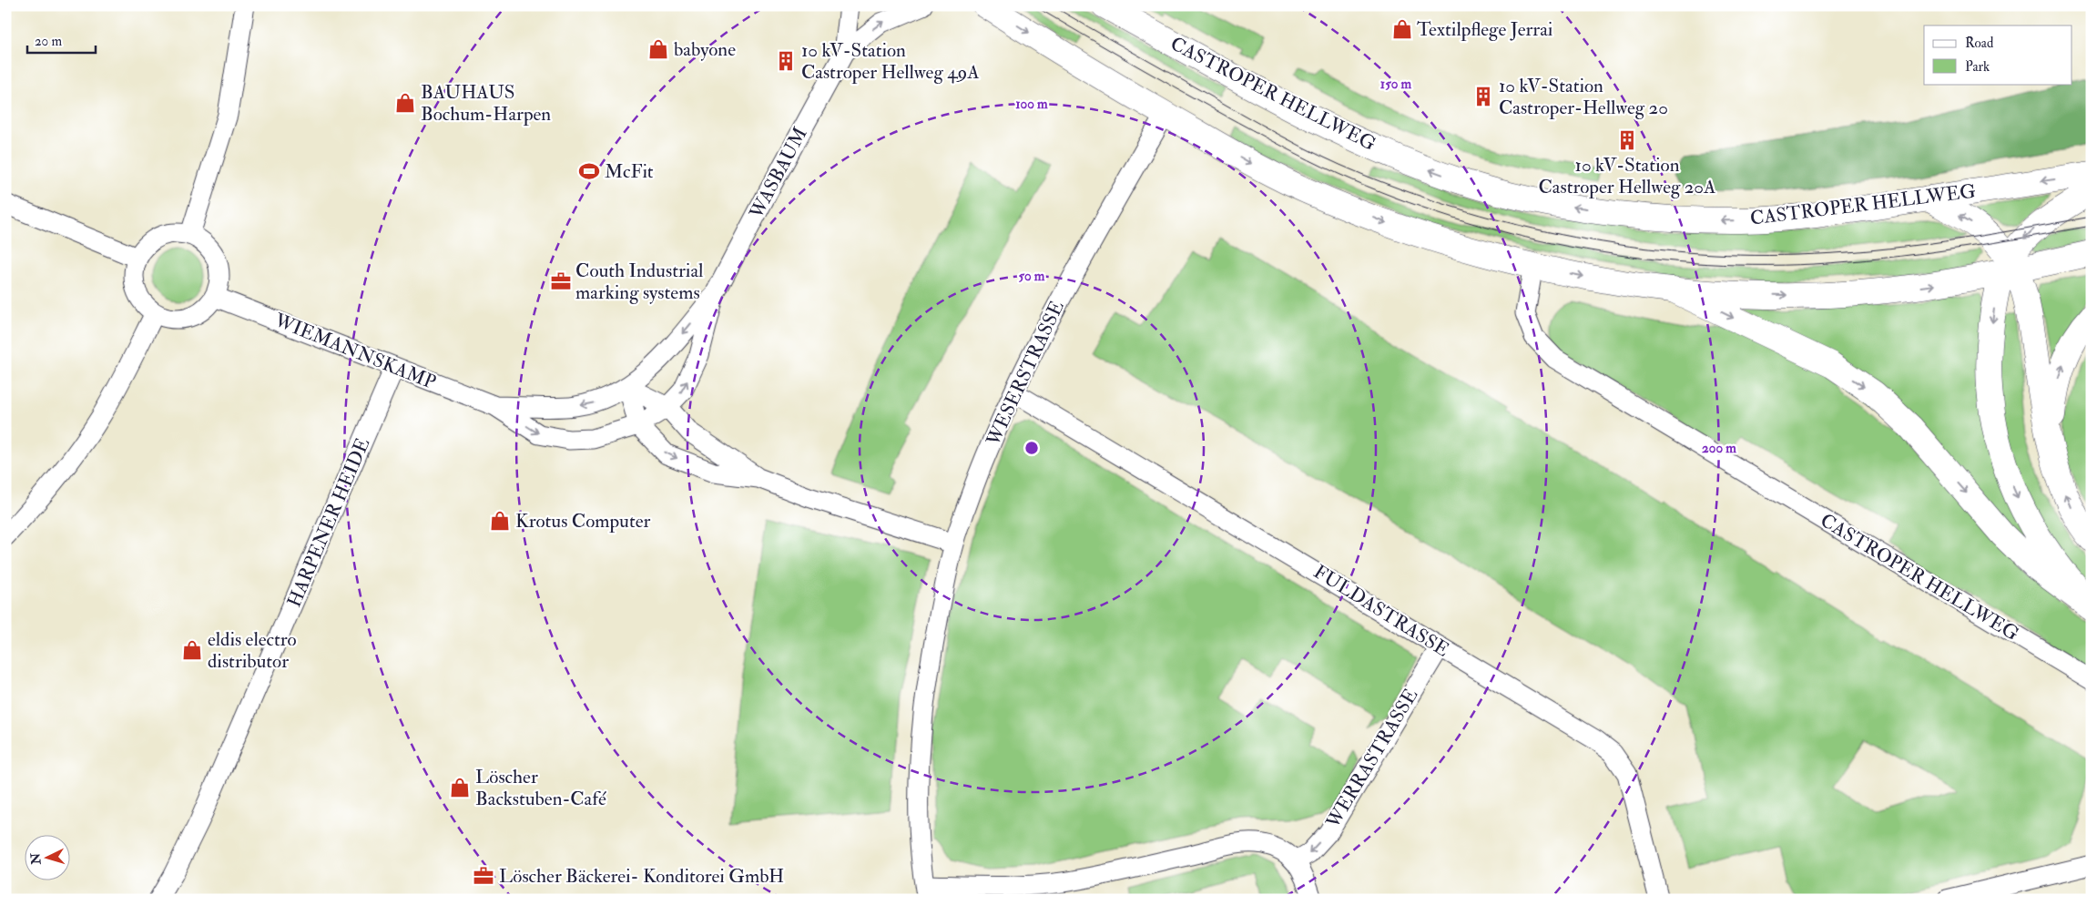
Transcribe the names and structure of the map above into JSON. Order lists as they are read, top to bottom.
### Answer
{
  "streets": {
    "main road": ["CASTROPER HELLWEG"],
    "street": [
      "WASBAUM",
      "WIEMANNSKAMP",
      "WESERSTRASSE",
      "HARPENER HEIDE",
      "FULDASTRASSE",
      "WERRASTRASSE"
    ]
  },
  "crossings": [
    ["WASBAUM", "WIEMANNSKAMP"],
    ["WIEMANNSKAMP", "HARPENER HEIDE"],
    ["WESERSTRASSE", "FULDASTRASSE"],
    ["FULDASTRASSE", "WERRASTRASSE"]
  ],
  "one_way": ["WERRASTRASSE"],
  "places": {
    "shop": [
      "Textilpflege Jerrai",
      "babyone",
      "BAUHAUS Bochum-Harpen",
      "Krotus Computer",
      "eldis electro distributor",
      "Löscher Backstuben-Café"
    ],
    "building": ["10 kV-Station Castroper Hellweg 49A", "10 kV-Station Castroper-Hellweg 20", "10 kV-Station Castroper Hellweg 20A"],
    "sports": ["McFit"],
    "office": ["Couth Industrial marking systems", "Löscher Bäckerei- Konditorei GmbH"]
  },
  "legend": ["Road", "Park"],
  "scale_bar": "20 m",
  "north": "left",
  "rings": [
    "150 m",
    "100 m",
    "50 m",
    "200 m"
  ]
}
